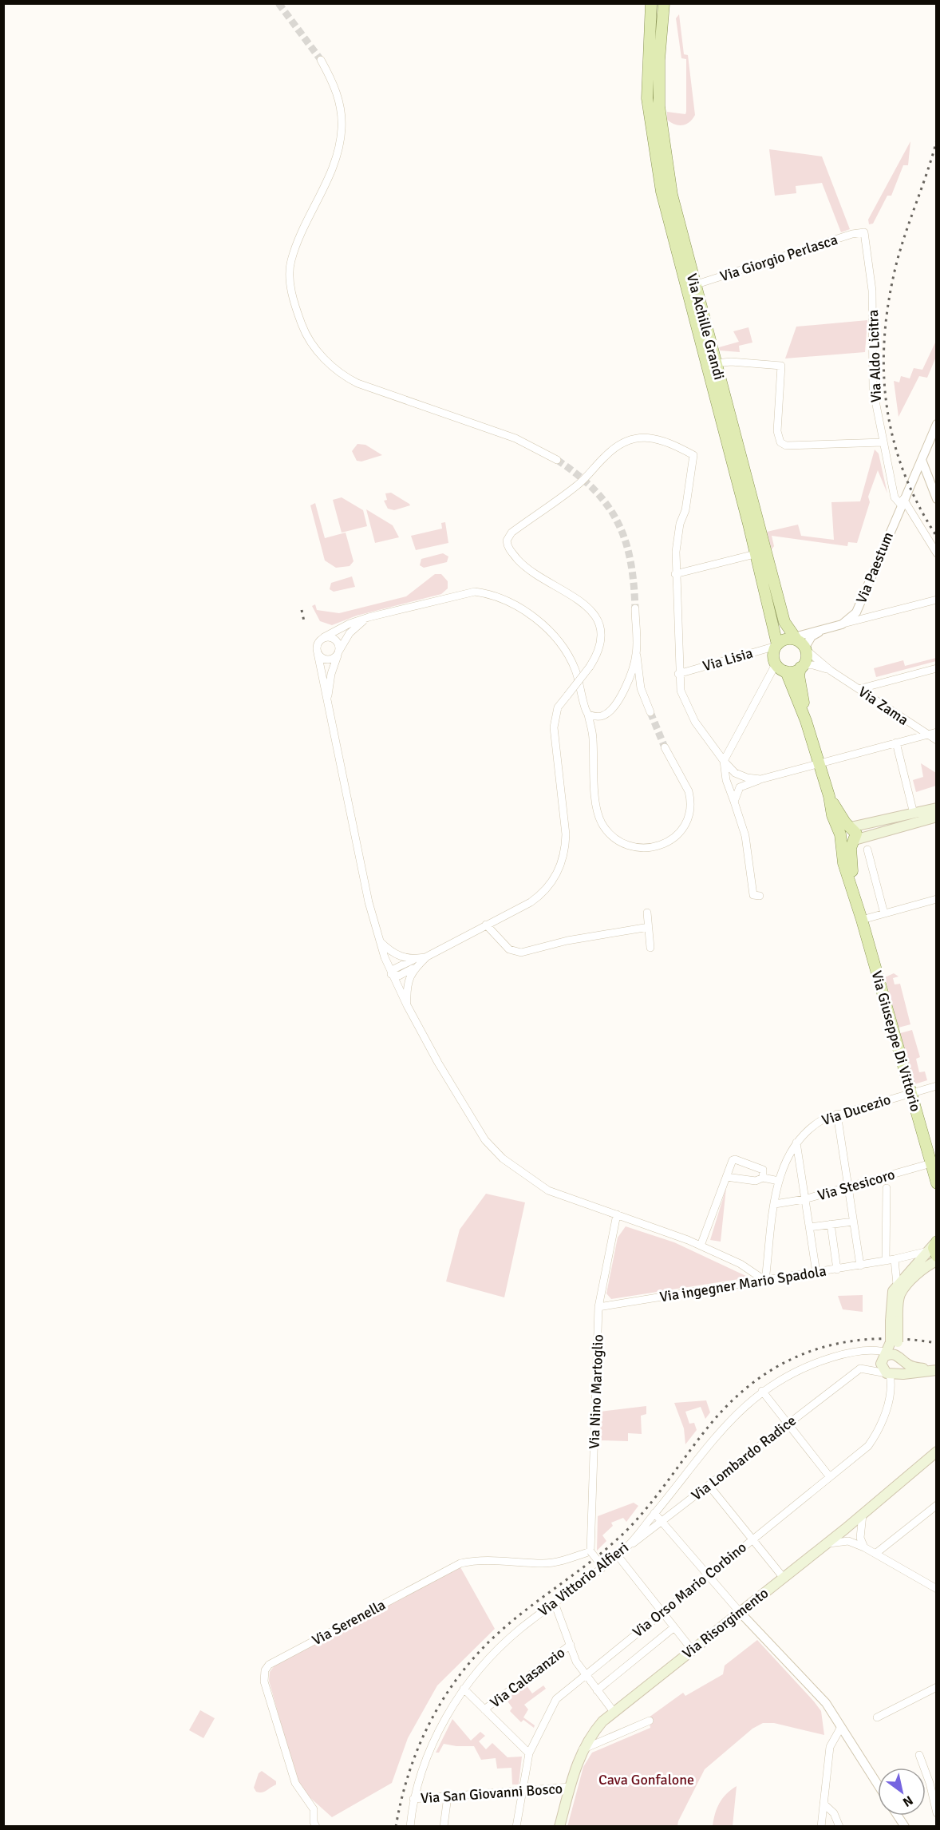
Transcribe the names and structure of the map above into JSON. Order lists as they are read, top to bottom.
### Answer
{
  "streets": {
    "main road": ["Via Achille Grandi", "Via Giuseppe Di Vittorio", "Via Risorgimento"],
    "street": [
      "Via Giorgio Perlasca",
      "Via Aldo Licitra",
      "Via Paestum",
      "Via Lisia",
      "Via Zama",
      "Via Ducezio",
      "Via Stesicoro",
      "Via ingegner Mario Spadola",
      "Via Nino Martoglio",
      "Via Lombardo Radice",
      "Via Vittorio Alfieri",
      "Via Orso Mario Corbino",
      "Via Serenella",
      "Via Calasanzio",
      "Via San Giovanni Bosco"
    ]
  },
  "crossings": [
    ["Via Giorgio Perlasca", "Via Achille Grandi"],
    ["Via Giorgio Perlasca", "Via Aldo Licitra"],
    ["Via Achille Grandi", "Via Lisia"],
    ["Via Aldo Licitra", "Via Paestum"],
    ["Via Giuseppe Di Vittorio", "Via Ducezio"],
    ["Via Giuseppe Di Vittorio", "Via Stesicoro"],
    ["Via Ducezio", "Via Stesicoro"],
    ["Via Ducezio", "Via ingegner Mario Spadola"],
    ["Via ingegner Mario Spadola", "Via Nino Martoglio"],
    ["Via Nino Martoglio", "Via Serenella"],
    ["Via Lombardo Radice", "Via Vittorio Alfieri"],
    ["Via Lombardo Radice", "Via Orso Mario Corbino"],
    ["Via Vittorio Alfieri", "Via San Giovanni Bosco"],
    ["Via Orso Mario Corbino", "Via San Giovanni Bosco"],
    ["Via Risorgimento", "Via San Giovanni Bosco"]
  ],
  "parks": ["Cava Gonfalone"],
  "north": "bottom right"
}
